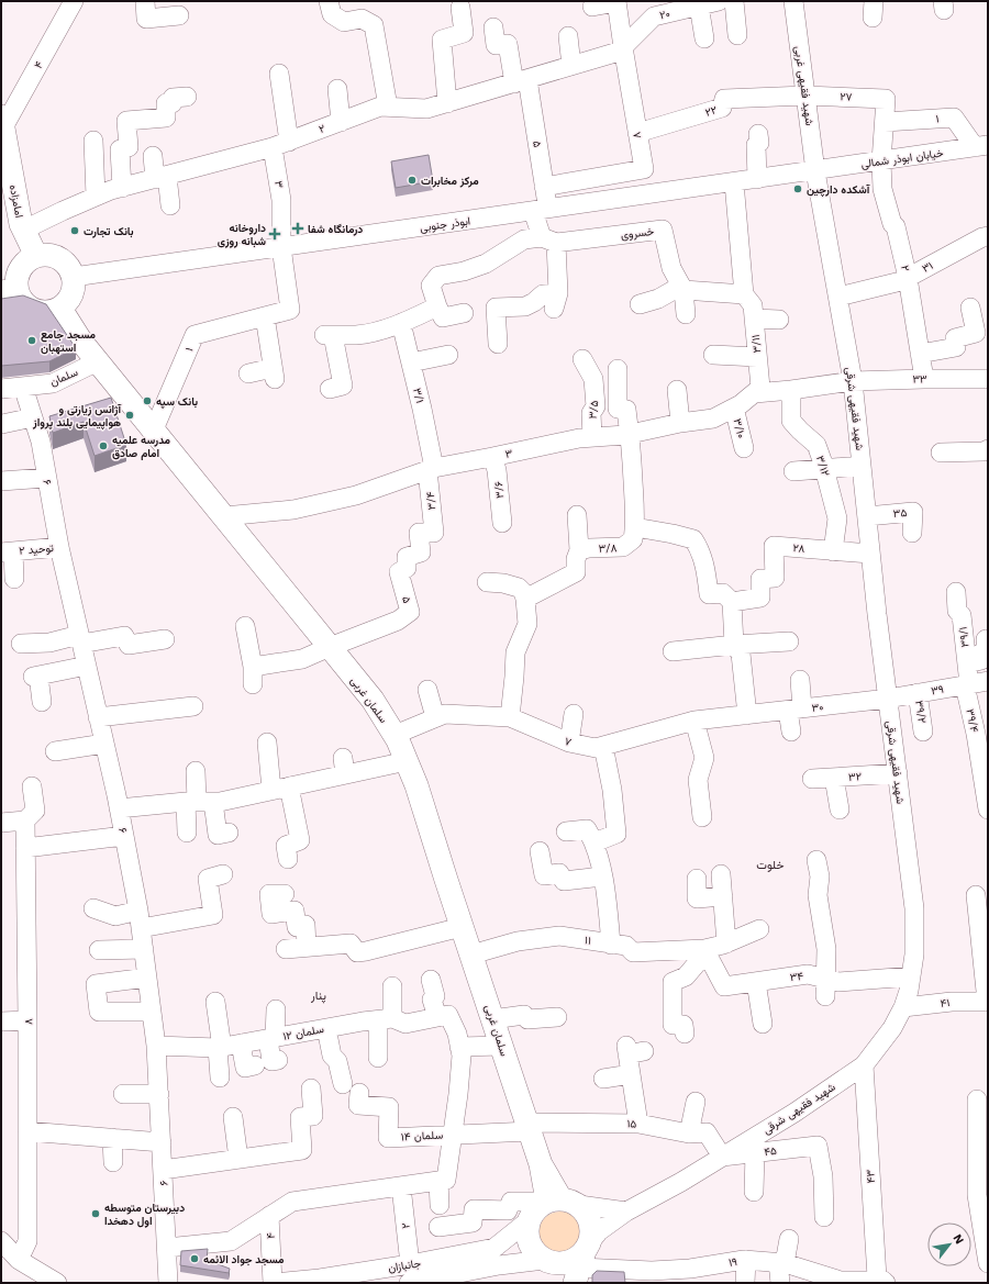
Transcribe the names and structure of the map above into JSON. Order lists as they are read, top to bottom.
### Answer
{
  "streets": {
    "main road": ["امامزاده", "سلمان غربی"],
    "street": [
      "۲۰",
      "۴",
      "شهید فقیهی غربی",
      "۲۷",
      "۲۲",
      "۱",
      "۲",
      "۷",
      "۵",
      "خیابان ابوذر شمالی",
      "۳",
      "ابوذر جنوبی",
      "خسروی",
      "۳۱",
      "۳/۱۱",
      "سلمان",
      "۳۳",
      "۳/۱",
      "شهید فقیهی شرقی",
      "۳/۵",
      "۳/۱۰",
      "۳/۱۲",
      "۶",
      "۳/۶",
      "۳/۴",
      "۳۵",
      "۳/۸",
      "۲۸",
      "توحید ۲",
      "۳۹/۱",
      "۳۹",
      "۳۰",
      "۳۹/۲",
      "۳۹/۴",
      "۳۲",
      "۱۱",
      "۳۴",
      "۴۱",
      "۸",
      "سلمان ۱۲",
      "۱۵",
      "سلمان ۱۴",
      "۴۵",
      "۴۳",
      "۱۹",
      "جانبازان"
    ]
  },
  "crossings": [
    ["۲۰", "۲"],
    ["۲۰", "۷"],
    ["۴", "امامزاده"],
    ["۴", "جانبازان"],
    ["شهید فقیهی غربی", "۲۷"],
    ["شهید فقیهی غربی", "۲۲"],
    ["شهید فقیهی غربی", "خیابان ابوذر شمالی"],
    ["شهید فقیهی غربی", "ابوذر جنوبی"],
    ["شهید فقیهی غربی", "شهید فقیهی شرقی"],
    ["۲۷", "۲۲"],
    ["۲۷", "۲"],
    ["۲۲", "۷"],
    ["۱", "۲"],
    ["۱", "خیابان ابوذر شمالی"],
    ["۱", "سلمان غربی"],
    ["۲", "۷"],
    ["۲", "۵"],
    ["۲", "خیابان ابوذر شمالی"],
    ["۲", "۳"],
    ["۲", "امامزاده"],
    ["۲", "۳۱"],
    ["۲", "۳۳"],
    ["۲", "جانبازان"],
    ["۷", "۵"],
    ["۷", "سلمان غربی"],
    ["۷", "۳۰"],
    ["۵", "ابوذر جنوبی"],
    ["۵", "۳/۴"],
    ["۵", "سلمان غربی"],
    ["خیابان ابوذر شمالی", "ابوذر جنوبی"],
    ["خیابان ابوذر شمالی", "شهید فقیهی شرقی"],
    ["۳", "ابوذر جنوبی"],
    ["۳", "۳/۱۱"],
    ["۳", "۳۳"],
    ["۳", "۳/۱"],
    ["۳", "۳/۵"],
    ["۳", "۳/۱۰"],
    ["۳", "۳/۱۲"],
    ["۳", "۳/۶"],
    ["۳", "۳/۴"],
    ["۳", "سلمان غربی"],
    ["امامزاده", "ابوذر جنوبی"],
    ["امامزاده", "سلمان غربی"],
    ["ابوذر جنوبی", "شهید فقیهی شرقی"],
    ["ابوذر جنوبی", "سلمان غربی"],
    ["۳۱", "شهید فقیهی شرقی"],
    ["سلمان", "۶"],
    ["سلمان", "سلمان غربی"],
    ["۳۳", "شهید فقیهی شرقی"],
    ["۳۳", "۳/۱۲"],
    ["۳/۱", "۳/۴"],
    ["شهید فقیهی شرقی", "۳۵"],
    ["شهید فقیهی شرقی", "۲۸"],
    ["شهید فقیهی شرقی", "۳۹"],
    ["شهید فقیهی شرقی", "سلمان غربی"],
    ["شهید فقیهی شرقی", "۳۰"],
    ["شهید فقیهی شرقی", "۳۲"],
    ["شهید فقیهی شرقی", "۳۴"],
    ["شهید فقیهی شرقی", "۴۱"],
    ["شهید فقیهی شرقی", "۱۵"],
    ["شهید فقیهی شرقی", "۴۵"],
    ["شهید فقیهی شرقی", "۴۳"],
    ["شهید فقیهی شرقی", "۱۹"],
    ["۳/۱۲", "۲۸"],
    ["۶", "توحید ۲"],
    ["۶", "سلمان ۱۲"],
    ["۳۹/۱", "۳۹"],
    ["۳۹/۱", "۳۹/۴"],
    ["۳۹", "۳۰"],
    ["۳۹", "۳۹/۲"],
    ["۳۹", "۳۹/۴"],
    ["سلمان غربی", "۱۱"],
    ["سلمان غربی", "۱۵"],
    ["سلمان غربی", "سلمان ۱۴"],
    ["سلمان غربی", "۱۹"],
    ["۱۱", "۳۴"],
    ["۱۵", "سلمان ۱۴"],
    ["۱۵", "۴۵"],
    ["۴۳", "۱۹"]
  ],
  "districts": ["خلوت", "پنار"],
  "places": {
    "other": [
      "مرکز مخابرات",
      "آشکده دارچین",
      "بانک تجارت",
      "مسجد جامع استهبان",
      "بانک سپه",
      "آژانس زیارتی و هواپیمایی بلند پرواز",
      "مدرسه علمیه امام صادق",
      "دبیرستان متوسطه اول دهخدا",
      "مسجد جواد الائمه"
    ],
    "health": ["درمانگاه شفا", "داروخانه شبانه روزی"]
  },
  "north": "top right"
}
